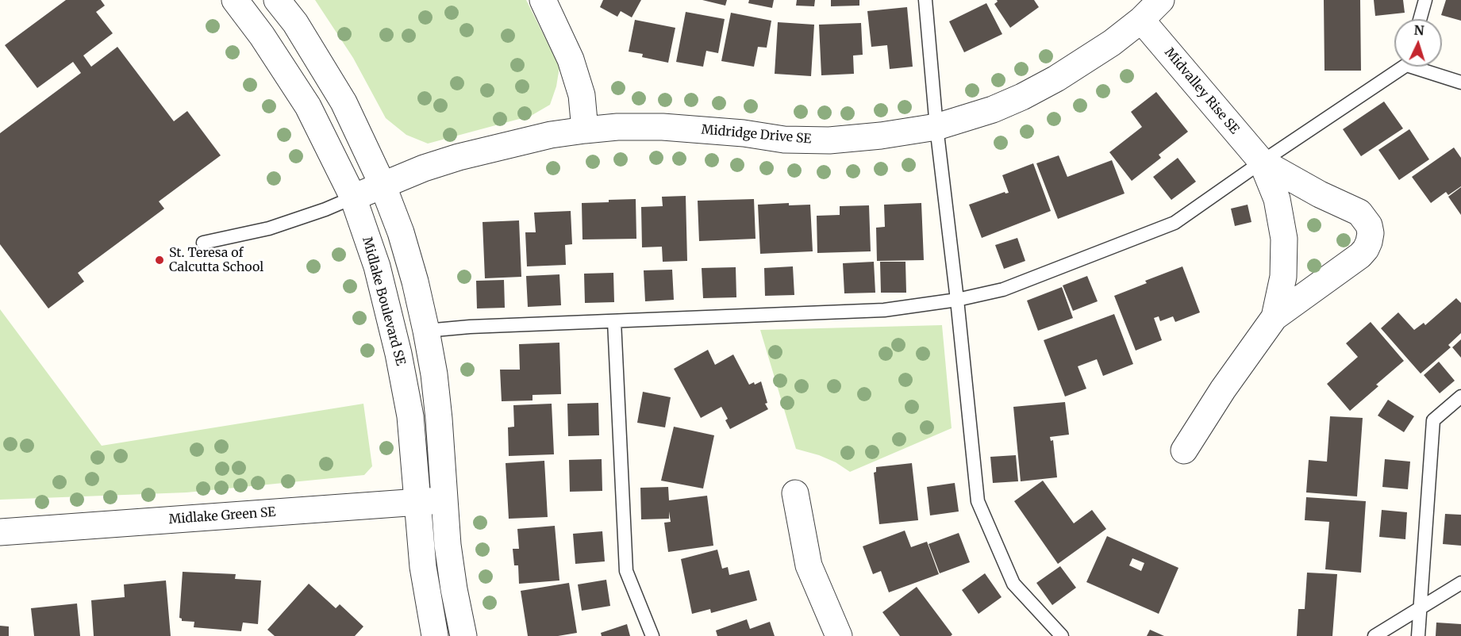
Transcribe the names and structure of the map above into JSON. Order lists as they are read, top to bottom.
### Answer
{
  "streets": {
    "street": [
      "Midvalley Rise SE",
      "Midridge Drive SE",
      "Midlake Boulevard SE",
      "Midlake Green SE"
    ]
  },
  "crossings": [
    ["Midvalley Rise SE", "Midridge Drive SE"],
    ["Midridge Drive SE", "Midlake Boulevard SE"],
    ["Midlake Boulevard SE", "Midlake Green SE"]
  ],
  "places": ["St. Teresa of Calcutta School"],
  "north": "top"
}
